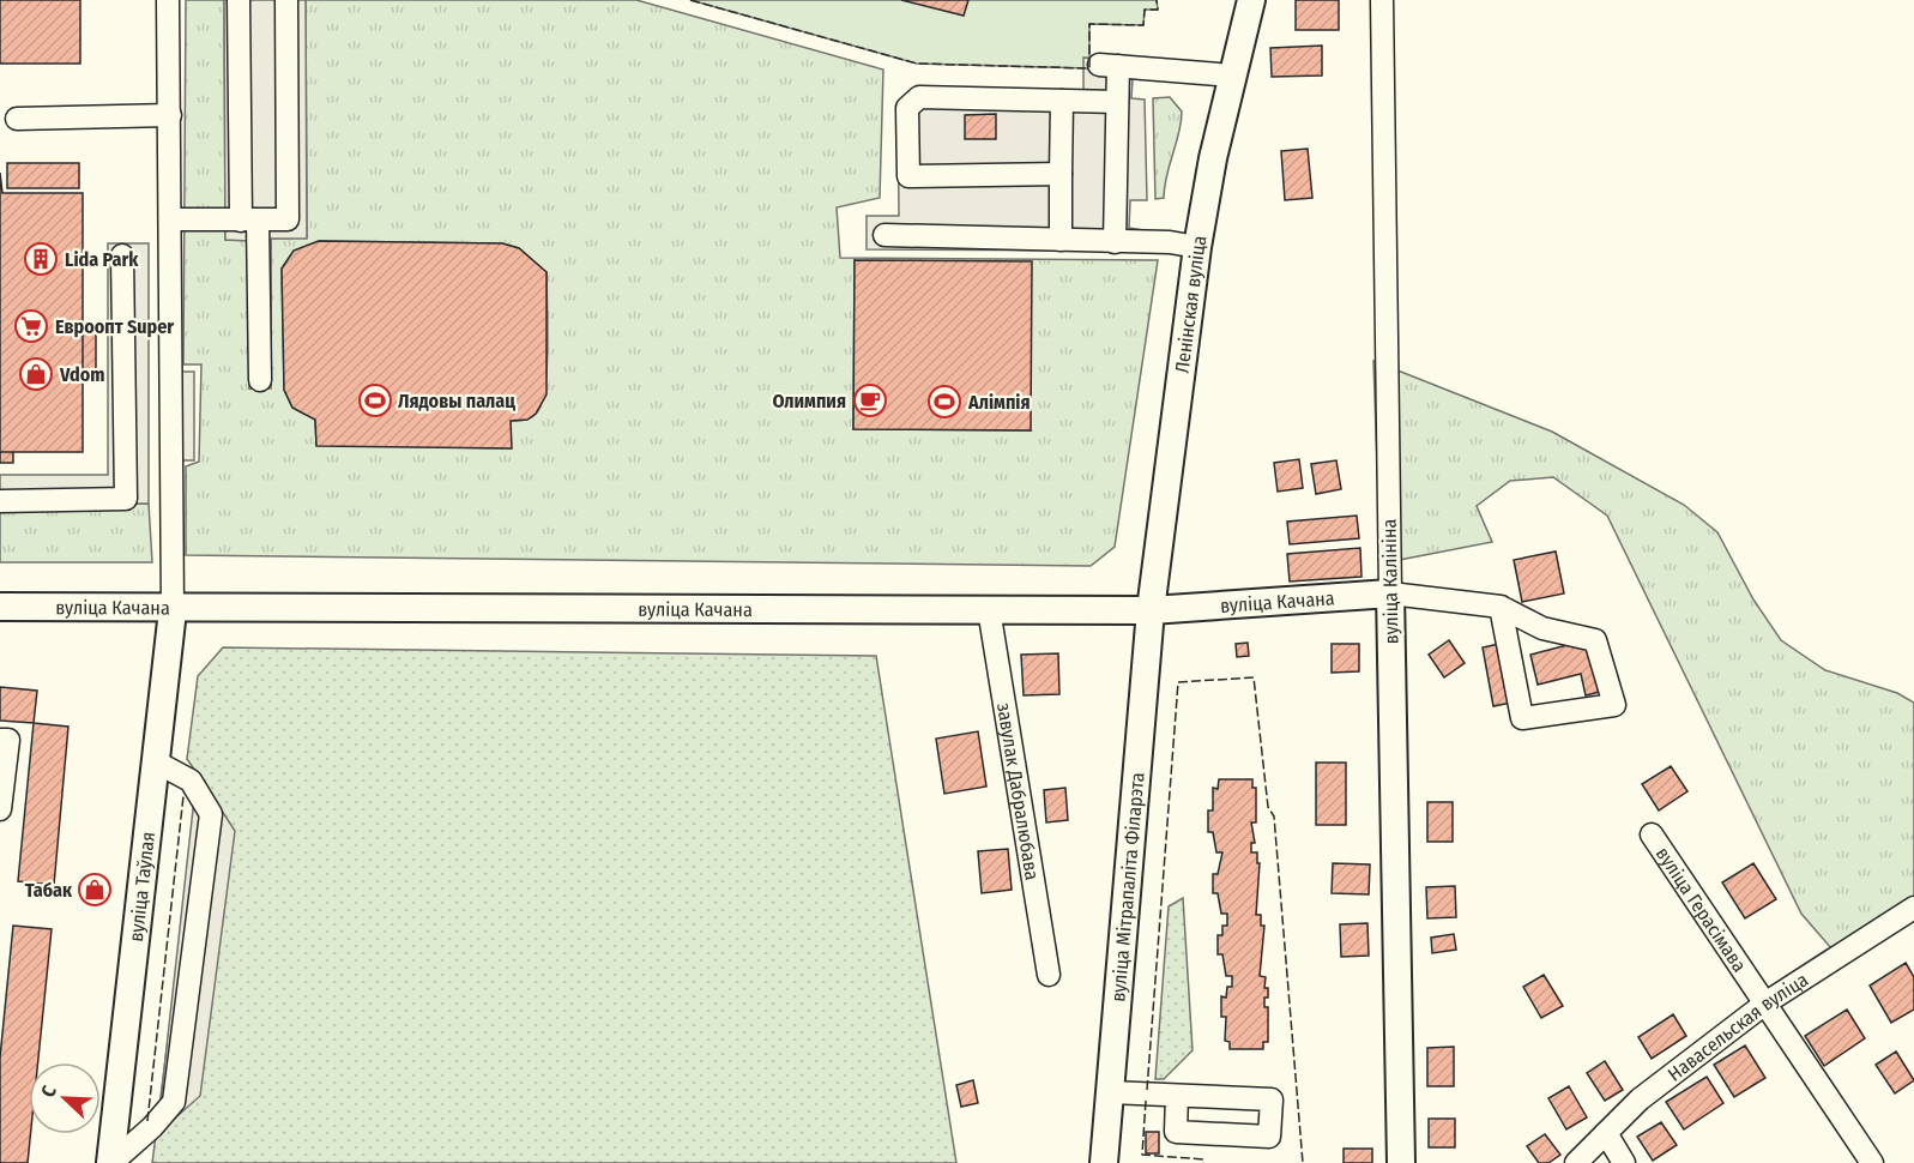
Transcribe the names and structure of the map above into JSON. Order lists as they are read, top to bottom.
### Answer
{
  "streets": {
    "main road": [
      "Ленінская вуліца",
      "вуліца Калініна",
      "вуліца Качана",
      "вуліца Таўлая",
      "вуліца Мітрапаліта Філарэта"
    ],
    "street": ["завулак Дабралюбава", "вуліца Герасімава", "Навасельская вуліца"]
  },
  "crossings": [
    ["Ленінская вуліца", "вуліца Качана"],
    ["Ленінская вуліца", "вуліца Мітрапаліта Філарэта"],
    ["вуліца Калініна", "вуліца Качана"],
    ["вуліца Качана", "завулак Дабралюбава"],
    ["вуліца Качана", "вуліца Таўлая"],
    ["вуліца Качана", "вуліца Мітрапаліта Філарэта"],
    ["вуліца Герасімава", "Навасельская вуліца"]
  ],
  "places": {
    "building": ["Lida Park"],
    "supermarket": ["Евроопт Super"],
    "shop": ["Vdom", "Табак"],
    "sports": ["Лядовы палац", "Алімпія"],
    "cafe": ["Олимпия"]
  },
  "north": "top left"
}
